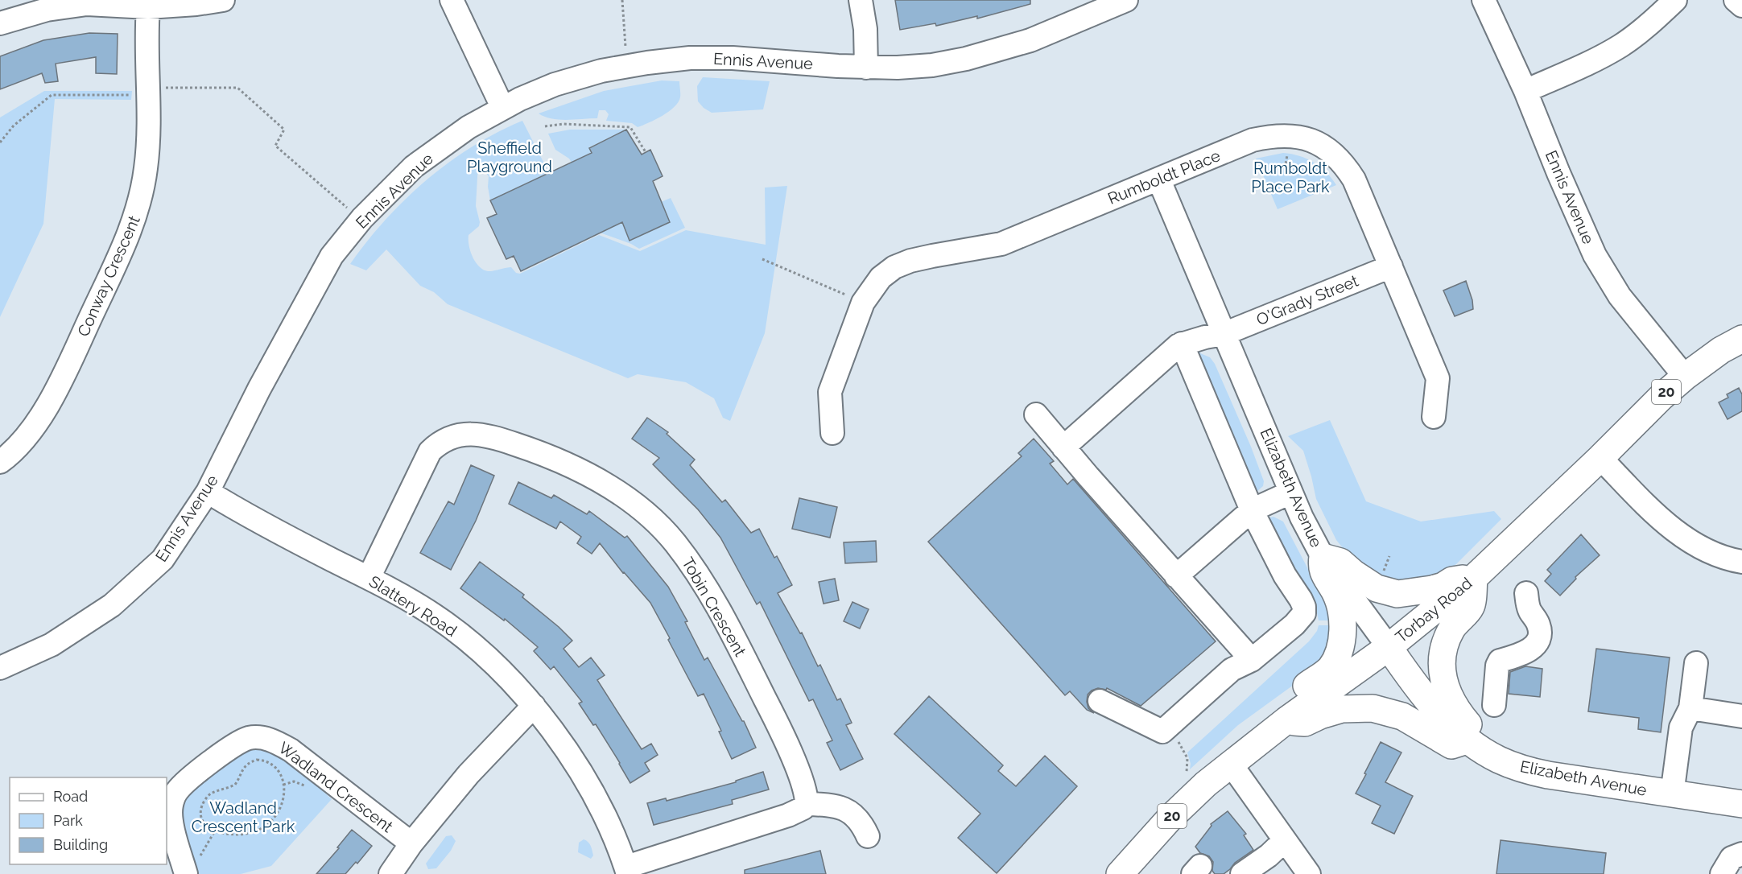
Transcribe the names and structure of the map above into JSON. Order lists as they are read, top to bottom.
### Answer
{
  "streets": {
    "main road": ["20", "Elizabeth Avenue", "Torbay Road"],
    "street": [
      "Ennis Avenue",
      "Rumboldt Place",
      "Conway Crescent",
      "O'Grady Street",
      "Slattery Road",
      "Tobin Crescent",
      "Wadland Crescent"
    ]
  },
  "crossings": [
    ["Ennis Avenue", "Slattery Road"],
    ["Ennis Avenue", "Torbay Road"],
    ["Rumboldt Place", "O'Grady Street"],
    ["Rumboldt Place", "Elizabeth Avenue"],
    ["O'Grady Street", "Elizabeth Avenue"],
    ["Elizabeth Avenue", "Torbay Road"],
    ["Slattery Road", "Tobin Crescent"]
  ],
  "parks": ["Sheffield Playground", "Rumboldt Place Park", "Wadland Crescent Park"],
  "legend": ["Road", "Park", "Building"]
}
